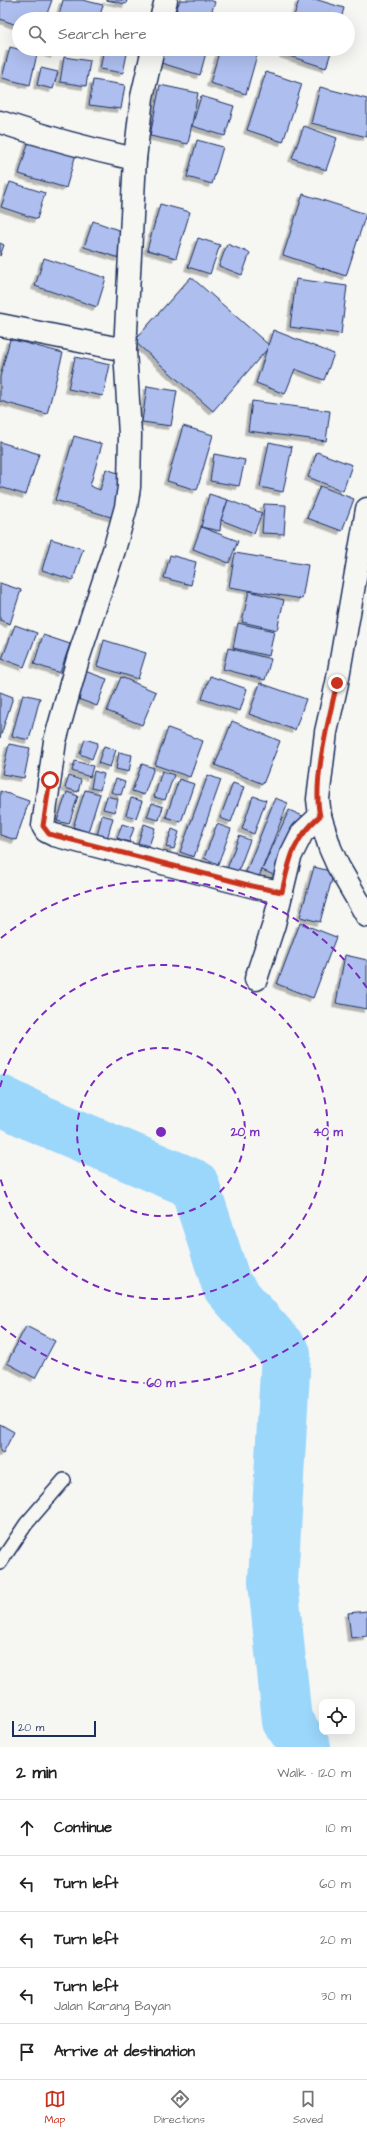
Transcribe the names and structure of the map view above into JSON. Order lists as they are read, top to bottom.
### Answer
{
  "scale_bar": "20 m",
  "page": {
    "search": "Search here",
    "scale": "20 m",
    "heading": ["2 min", "Walk · 120 m"],
    "list": [
      ["Continue", "10 m"],
      ["Turn left", "60 m"],
      ["Turn left", "20 m"],
      ["Turn left", "Jalan Karang Bayan", "30 m"],
      "Arrive at destination"
    ],
    "nav": ["Map", "Directions", "Saved"]
  },
  "rings": ["20 m", "40 m", "60 m"]
}
